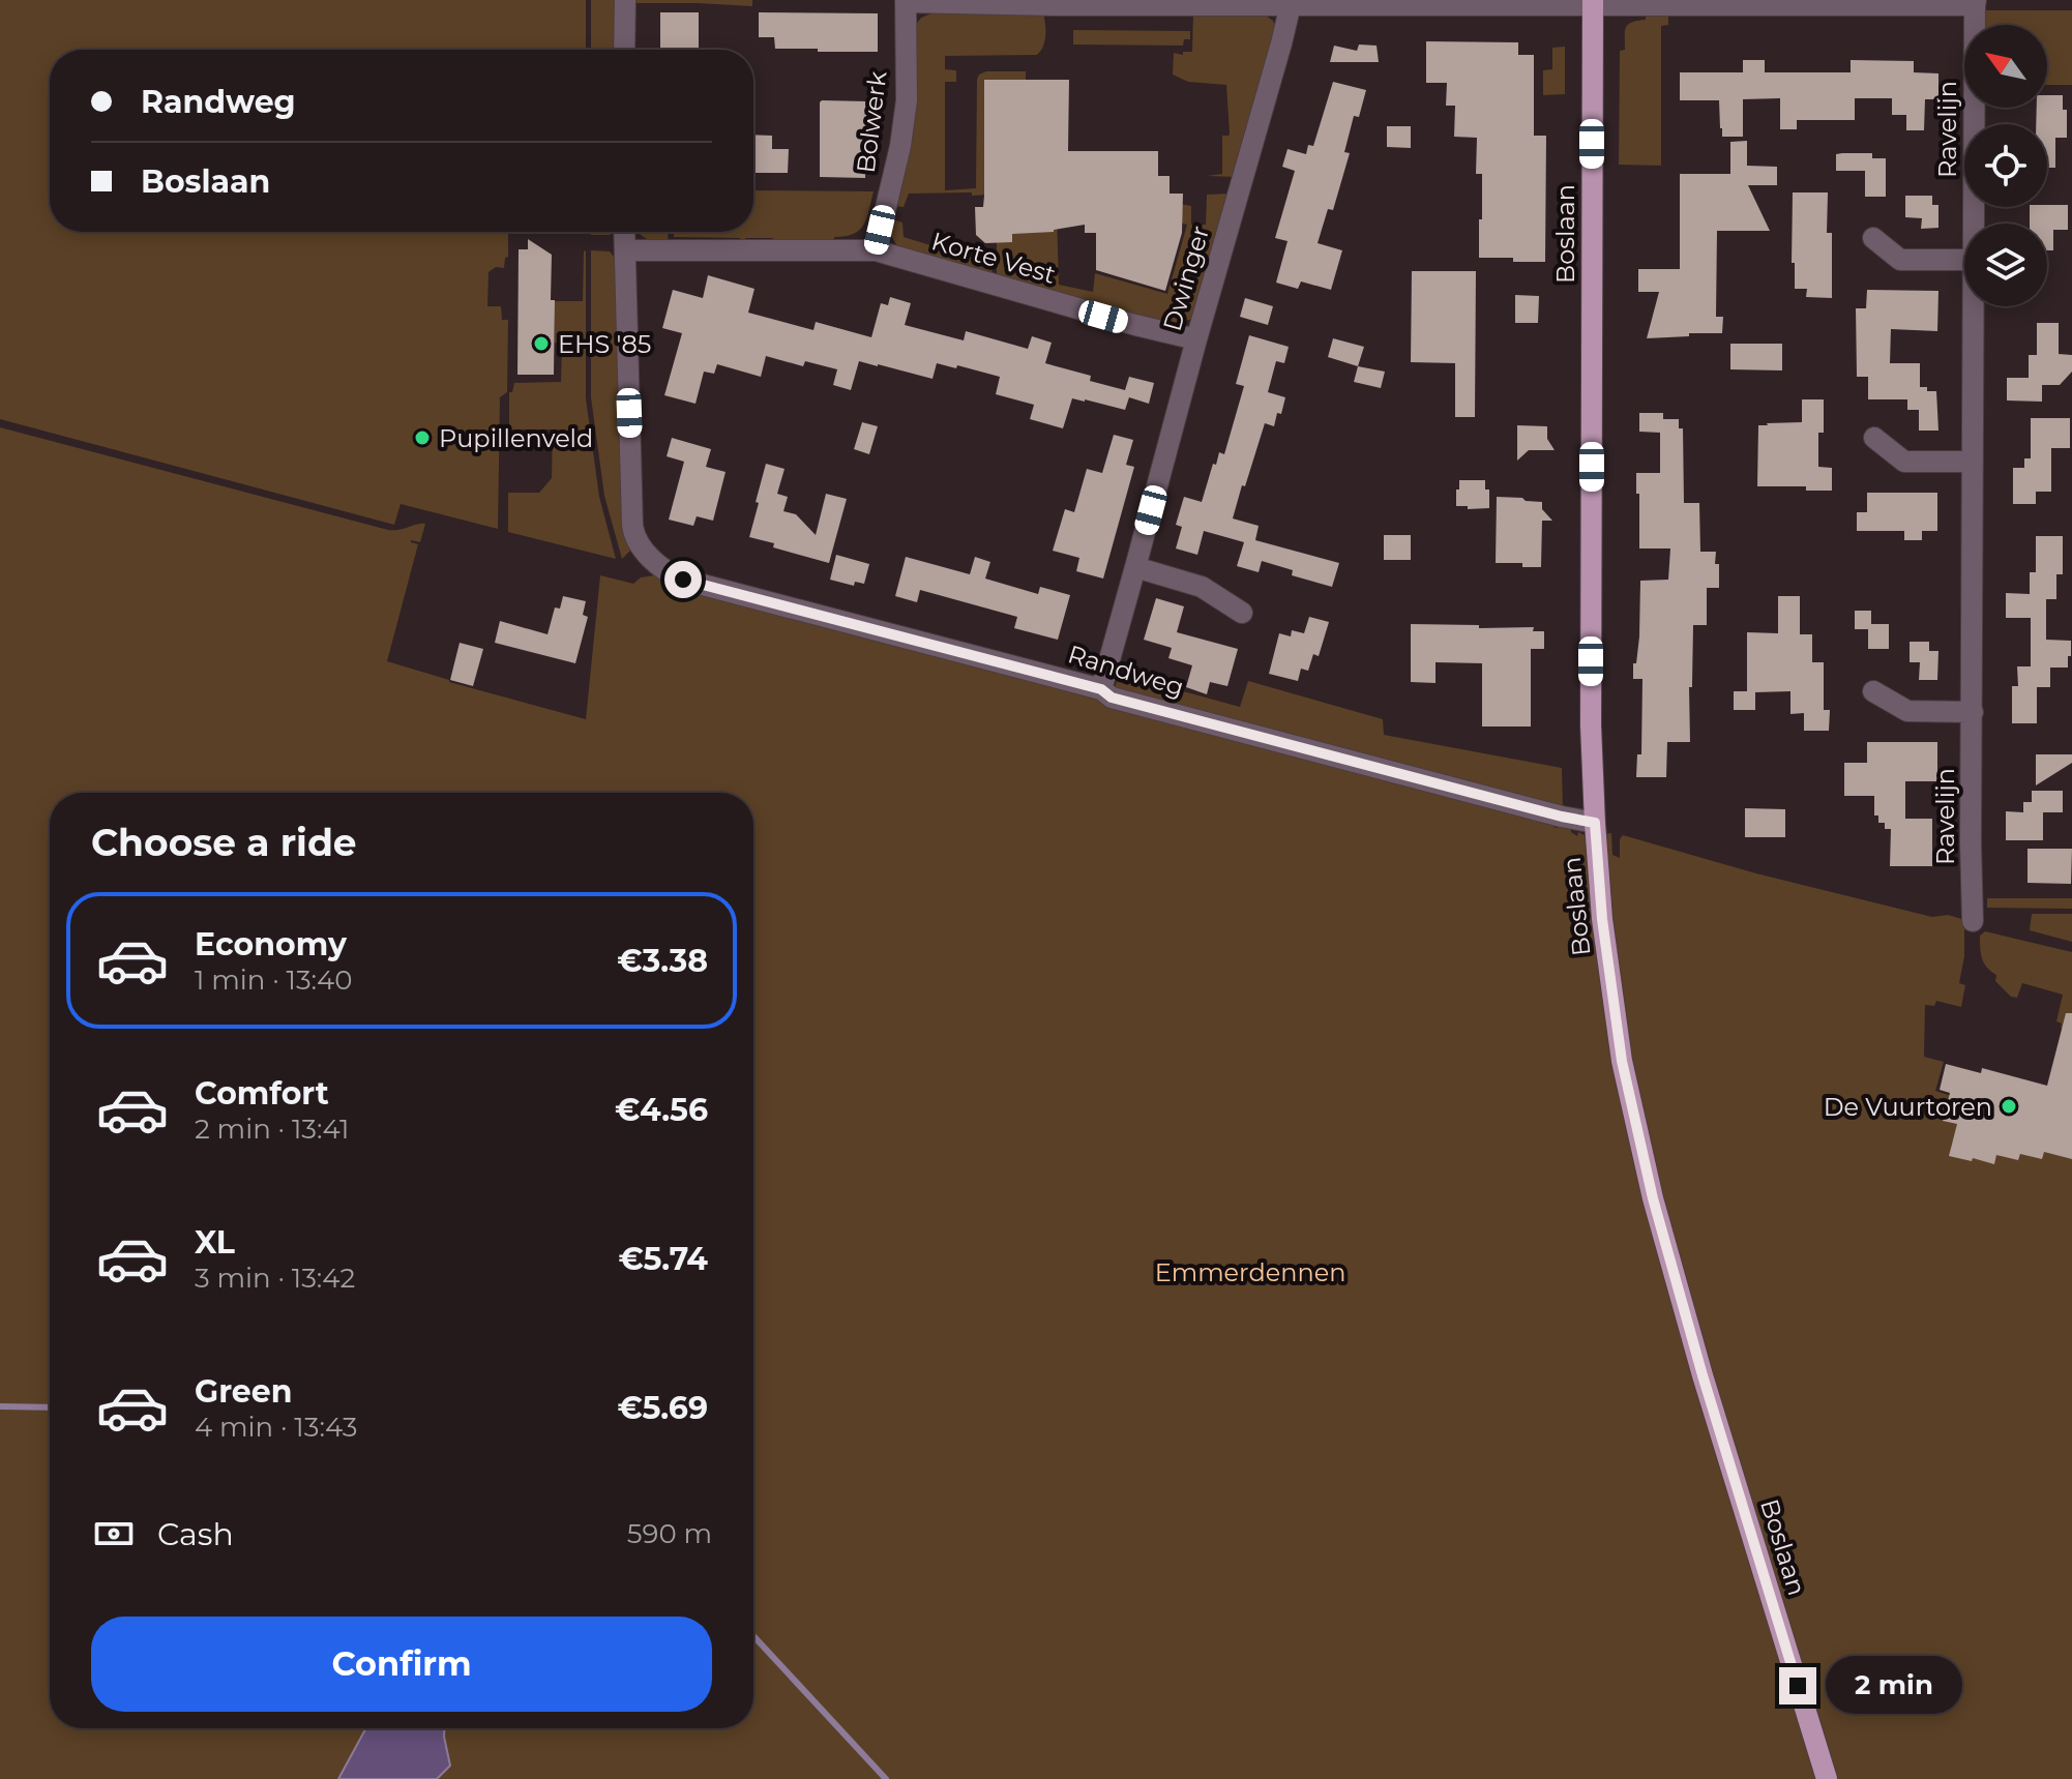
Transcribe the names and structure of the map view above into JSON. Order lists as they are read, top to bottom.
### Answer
{
  "streets": {
    "main road": ["Boslaan"],
    "street": [
      "Bolwerk",
      "Ravelijn",
      "Korte Vest",
      "Dwinger",
      "Randweg"
    ]
  },
  "crossings": [
    ["Bolwerk", "Korte Vest"],
    ["Boslaan", "Randweg"],
    ["Korte Vest", "Dwinger"],
    ["Korte Vest", "Randweg"],
    ["Dwinger", "Randweg"]
  ],
  "parks": ["Emmerdennen"],
  "places": ["EHS '85", "Pupillenveld", "De Vuurtoren"],
  "north": "top left",
  "page": {
    "banner": ["Randweg", "Boslaan"],
    "heading": "Choose a ride",
    "list": [
      {
        "name": "Economy",
        "note": "1 min · 13:40",
        "value": "€3.38"
      },
      {
        "name": "Comfort",
        "note": "2 min · 13:41",
        "value": "€4.56"
      },
      {
        "name": "XL",
        "note": "3 min · 13:42",
        "value": "€5.74"
      },
      {
        "name": "Green",
        "note": "4 min · 13:43",
        "value": "€5.69"
      }
    ],
    "pay": ["Cash", "590 m"],
    "buttons": "Confirm",
    "bubble": "2 min"
  }
}
